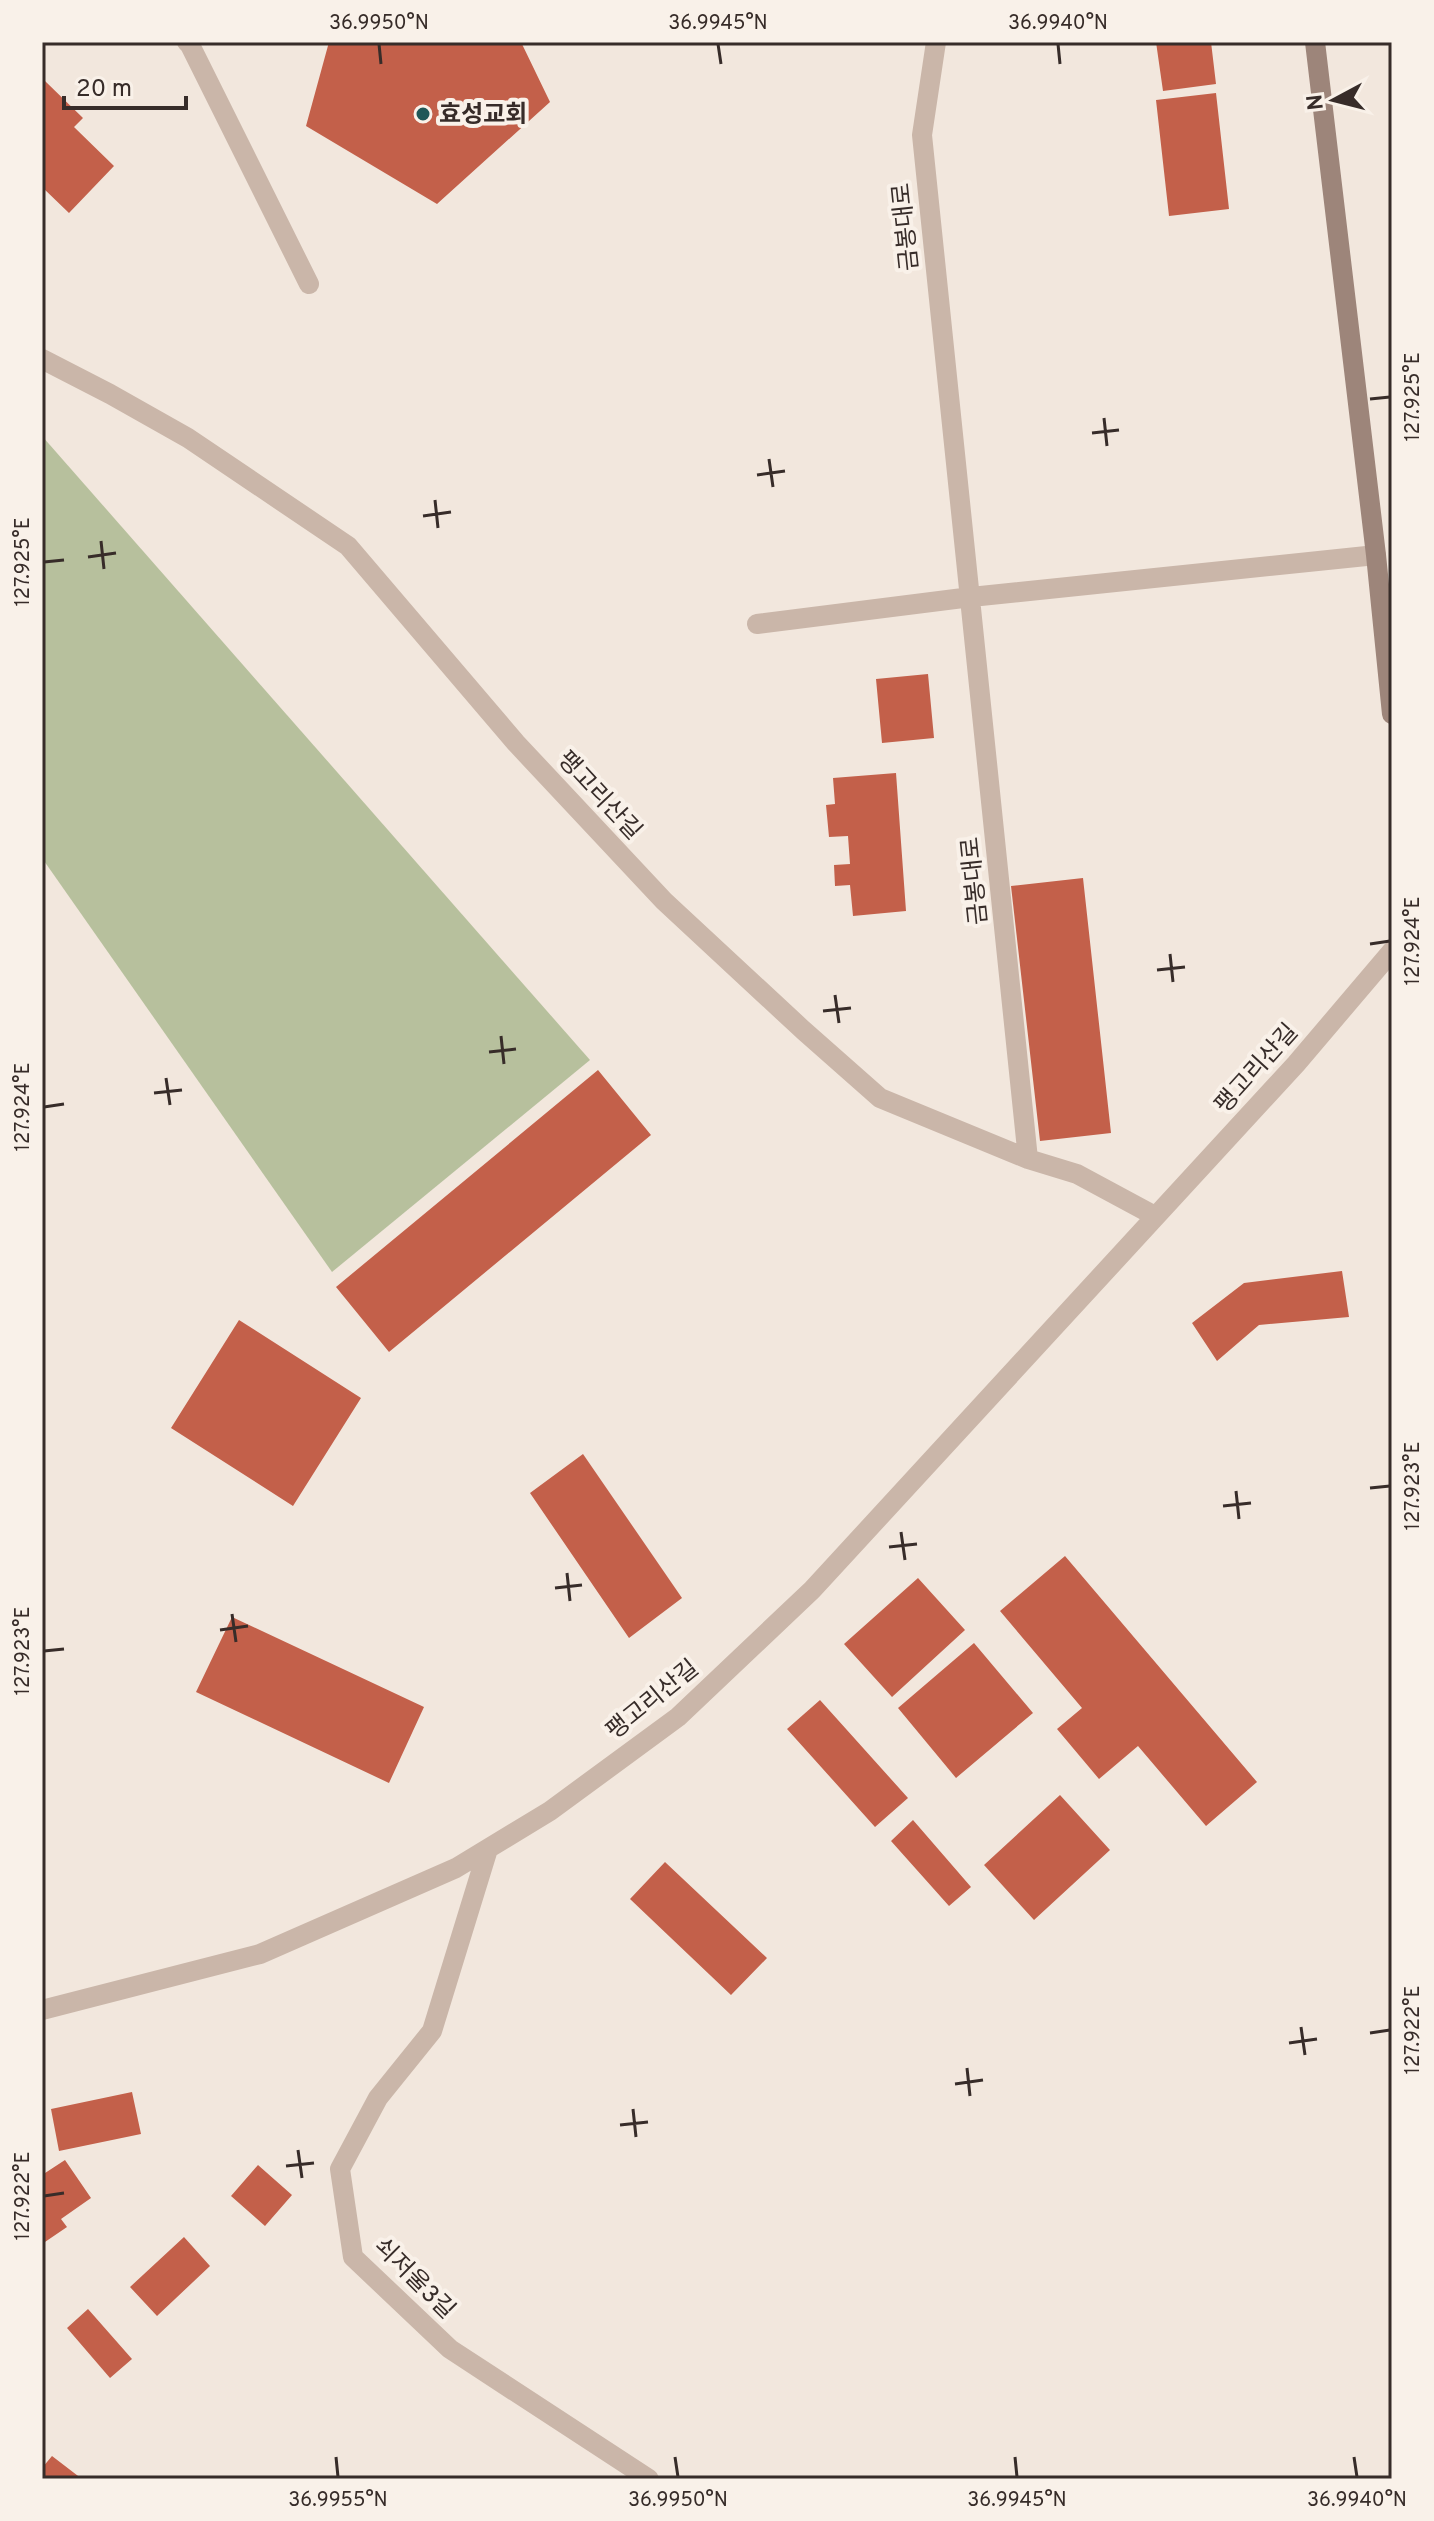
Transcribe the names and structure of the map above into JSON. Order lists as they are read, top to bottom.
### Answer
{
  "streets": {
    "street": ["금봉대로", "팽고리산길", "쇠저울3길"]
  },
  "crossings": [
    ["금봉대로", "팽고리산길"],
    ["팽고리산길", "쇠저울3길"]
  ],
  "places": ["효성교회"],
  "scale_bar": "20 m",
  "north": "left",
  "coordinates": [
    "36.9950°N",
    "36.9945°N",
    "36.9940°N",
    "127.925°E",
    "127.924°E",
    "127.923°E",
    "127.922°E",
    "36.9955°N"
  ]
}
